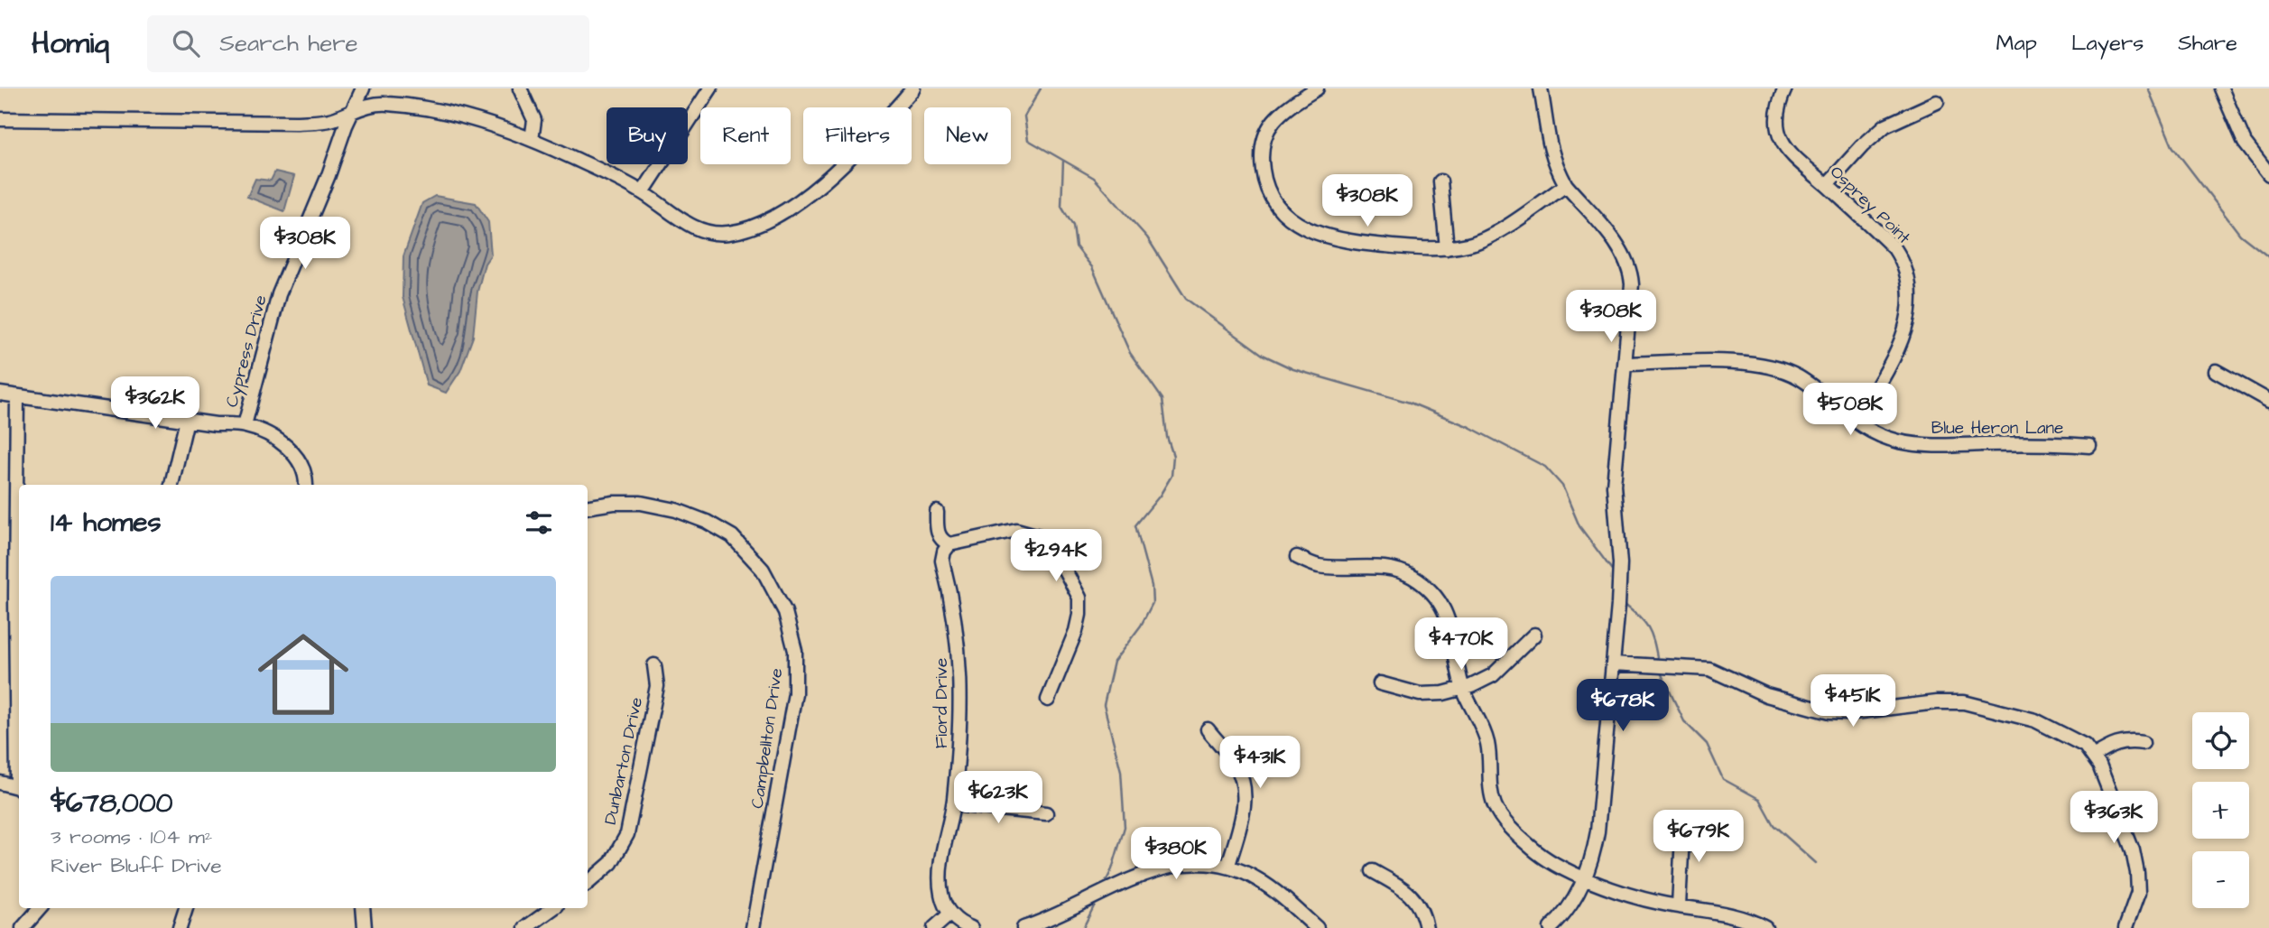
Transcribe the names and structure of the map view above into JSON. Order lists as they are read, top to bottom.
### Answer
{
  "streets": {
    "street": [
      "Osprey Point",
      "Cypress Drive",
      "Blue Heron Lane",
      "Fiord Drive",
      "Campbellton Drive",
      "Dunbarton Drive"
    ]
  },
  "crossings": [
    ["Osprey Point", "Blue Heron Lane"]
  ],
  "page": {
    "header": "Homiq",
    "search": "Search here",
    "nav": ["Map", "Layers", "Share"],
    "chip": [
      "Buy",
      "Rent",
      "Filters",
      "New"
    ],
    "price": [
      "$308K",
      "$308K",
      "$308K",
      "$362K",
      "$508K",
      "$294K",
      "$470K",
      "$451K",
      "$678K",
      "$431K",
      "$623K",
      "$363K",
      "$679K",
      "$380K"
    ],
    "heading": "14 homes",
    "list": [
      {
        "name": "$678,000",
        "note": "3 rooms · 104 m² · River Bluff Drive"
      }
    ],
    "map_buttons": ["+", "−"]
  }
}
